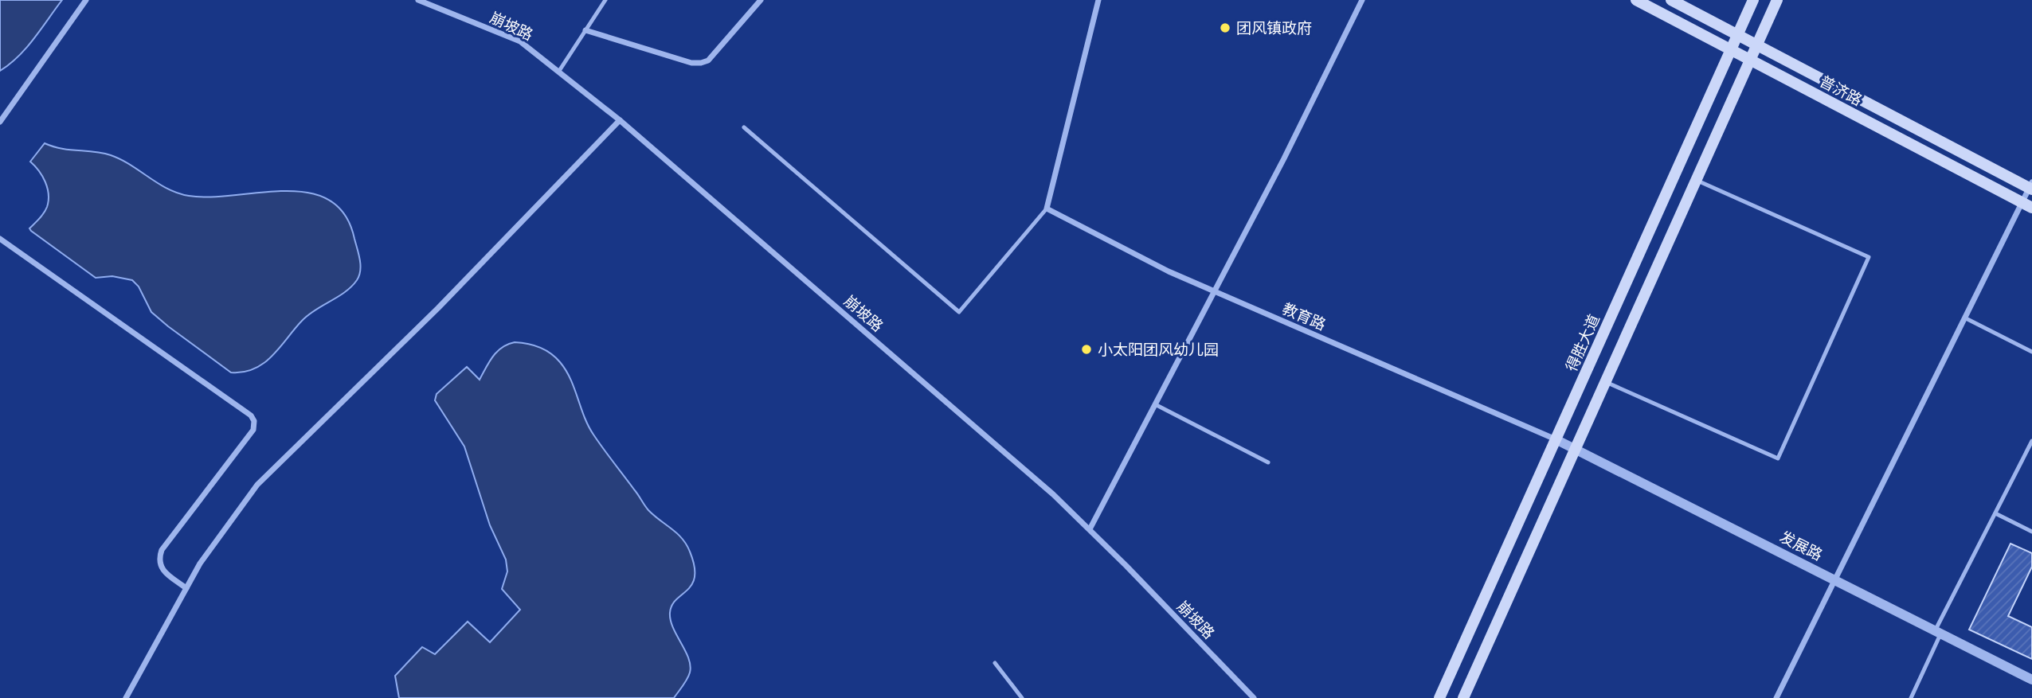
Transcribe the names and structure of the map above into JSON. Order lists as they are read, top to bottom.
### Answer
{
  "streets": {
    "main road": ["普济路", "得胜大道"],
    "street": ["崩坡路", "教育路", "发展路"]
  },
  "crossings": [
    ["普济路", "得胜大道"],
    ["教育路", "得胜大道"],
    ["教育路", "发展路"],
    ["得胜大道", "发展路"]
  ],
  "places": ["团风镇政府", "小太阳团风幼儿园"]
}
